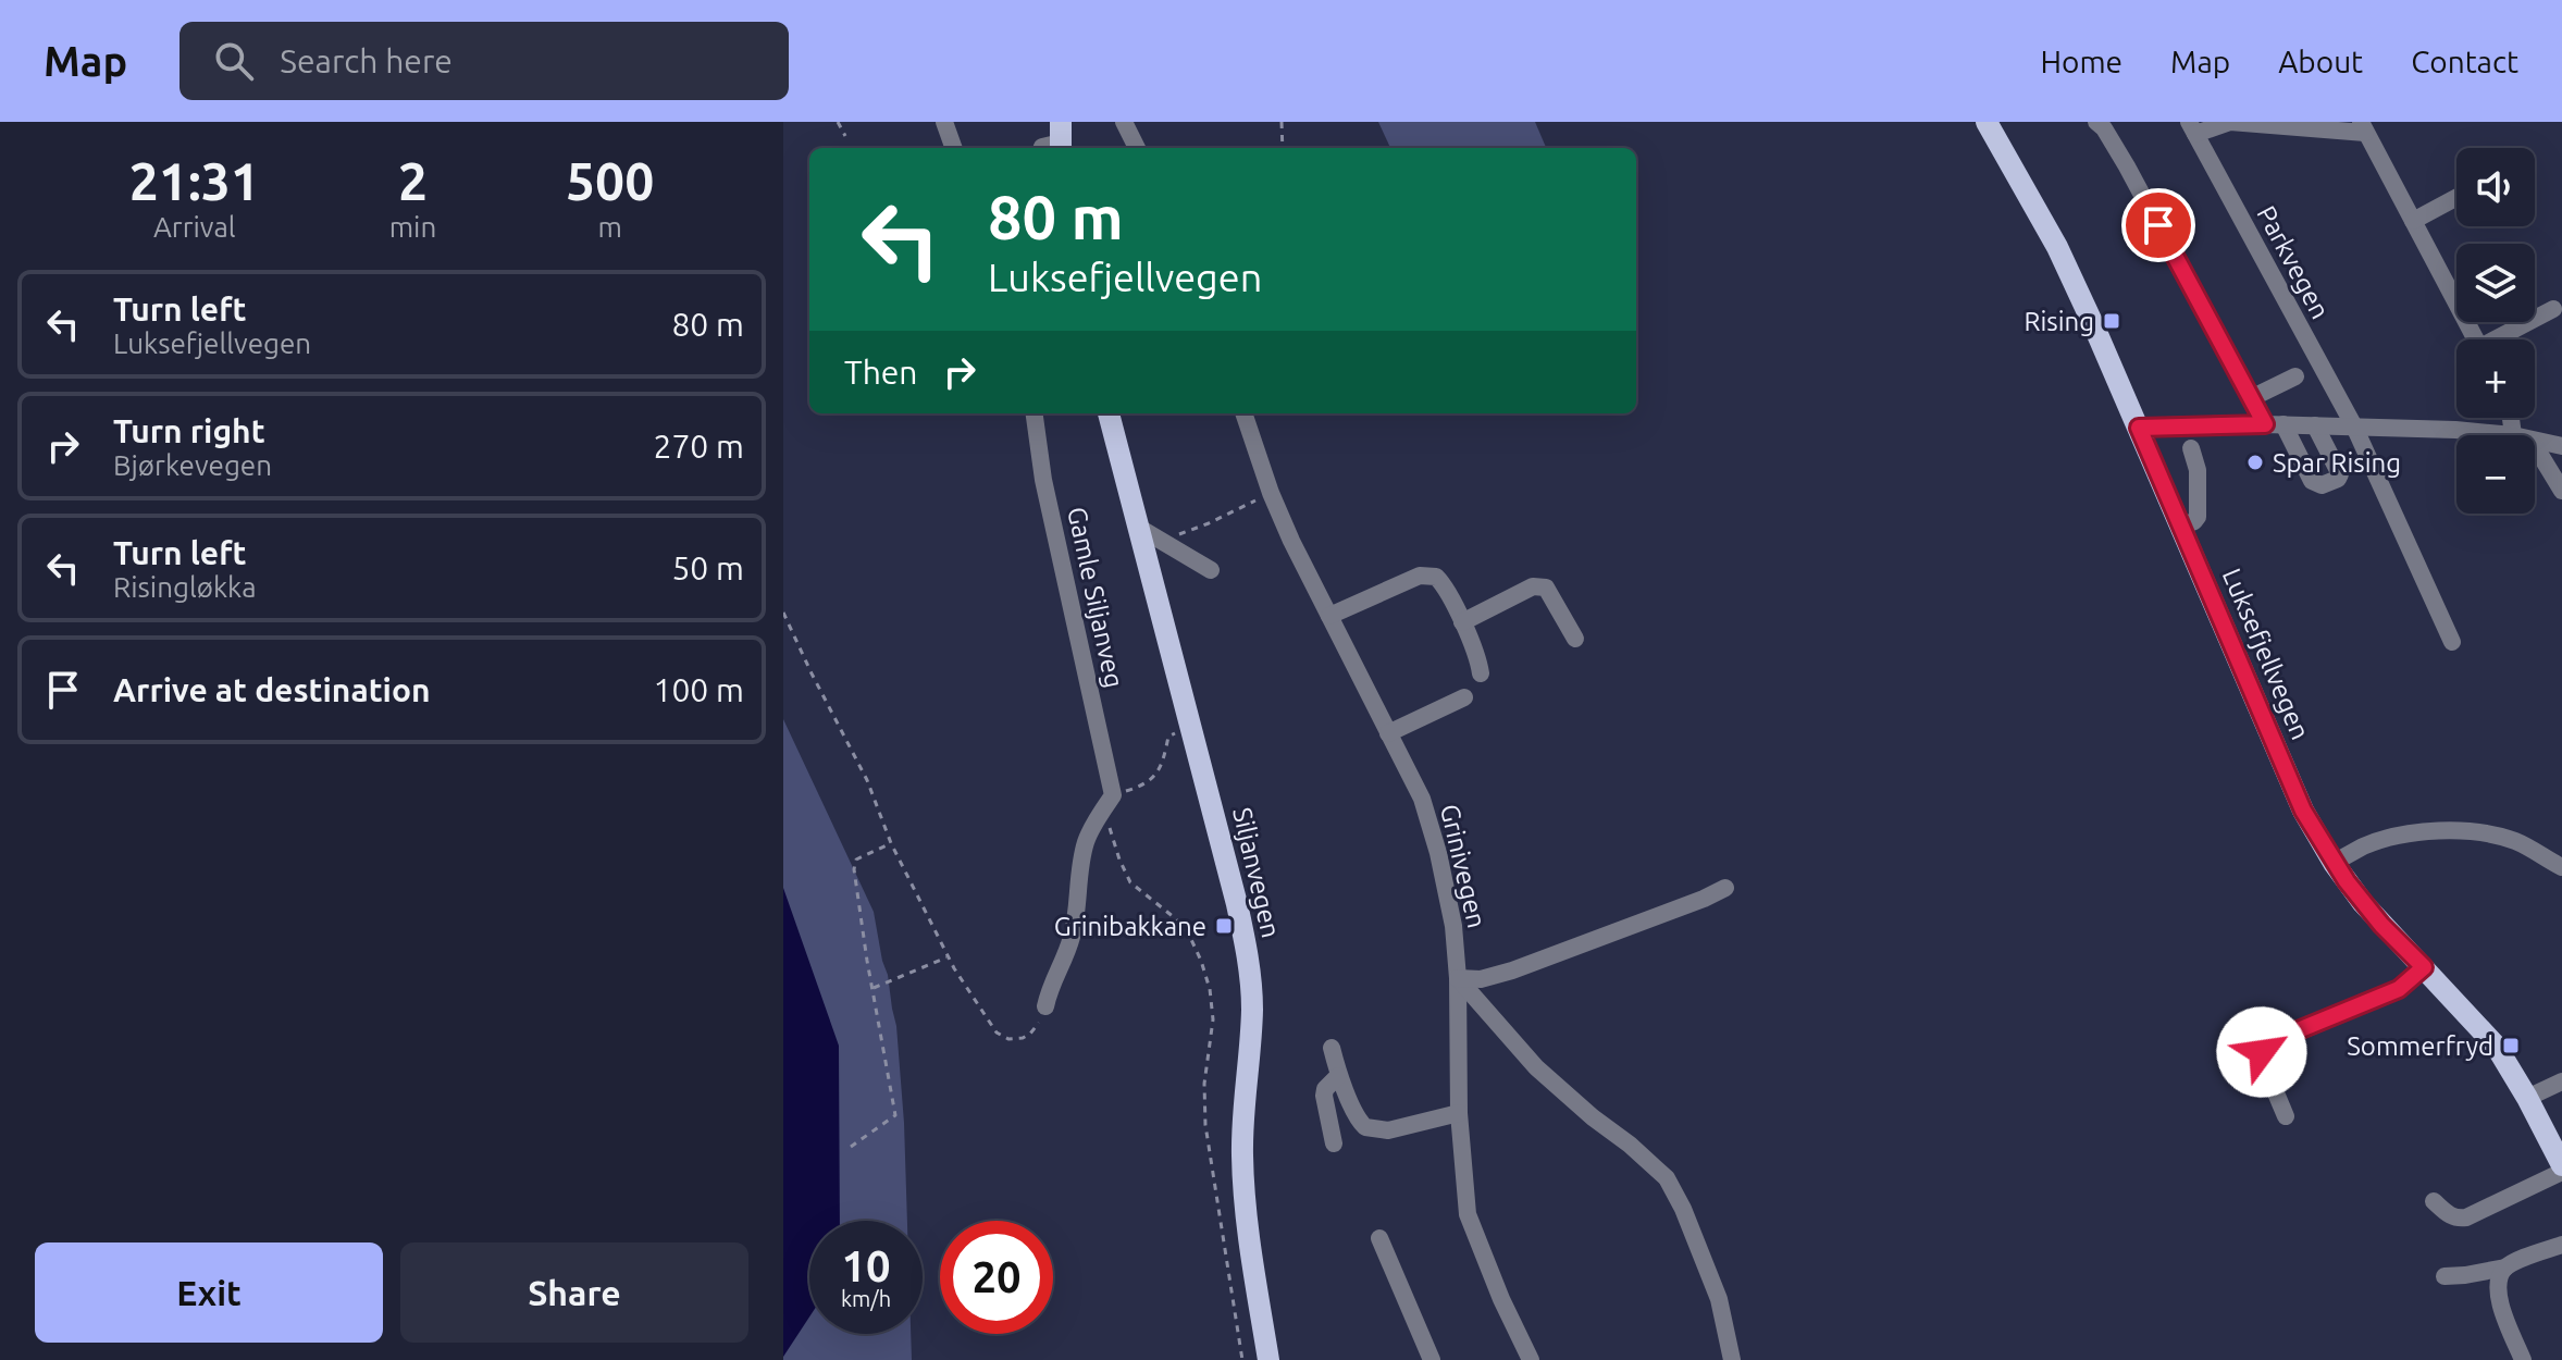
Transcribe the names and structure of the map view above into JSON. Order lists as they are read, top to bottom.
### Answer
{
  "streets": {
    "main road": ["Luksefjellvegen", "Siljanvegen"],
    "street": ["Parkvegen", "Gamle Siljanveg", "Grinivegen"]
  },
  "places": {
    "transit": ["Rising", "Grinibakkane", "Sommerfryd"],
    "other": ["Spar Rising"]
  },
  "page": {
    "header": "Map",
    "search": "Search here",
    "nav": [
      "Home",
      "Map",
      "About",
      "Contact"
    ],
    "eta": [
      "21:31",
      "Arrival",
      "2",
      "min",
      "500",
      "m"
    ],
    "map_buttons": ["+", "−"],
    "turn": ["80 m", "Luksefjellvegen"],
    "list": [
      {
        "name": "Turn left",
        "note": "Luksefjellvegen",
        "value": "80 m"
      },
      {
        "name": "Turn right",
        "note": "Bjørkevegen",
        "value": "270 m"
      },
      {
        "name": "Turn left",
        "note": "Risingløkka",
        "value": "50 m"
      },
      {
        "name": "Arrive at destination",
        "value": "100 m"
      }
    ],
    "then": "Then",
    "speed": "10 km/h",
    "limit": "20",
    "buttons": ["Exit", "Share"]
  }
}
